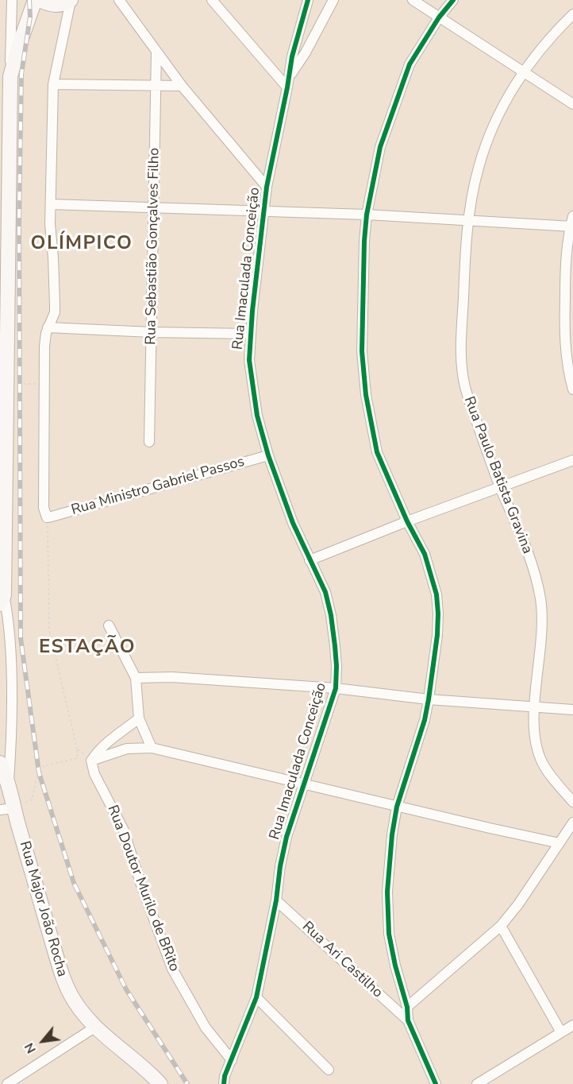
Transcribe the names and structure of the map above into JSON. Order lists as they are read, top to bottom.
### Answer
{
  "streets": {
    "main road": ["Rua Major João Rocha"],
    "street": [
      "Rua Sebastião Gonçalves Filho",
      "Rua Imaculada Conceição",
      "Rua Paulo Batista Gravina",
      "Rua Ministro Gabriel Passos",
      "Rua Doutor Murilo de BRito",
      "Rua Ari Castilho"
    ]
  },
  "crossings": [
    ["Rua Imaculada Conceição", "Rua Ministro Gabriel Passos"],
    ["Rua Imaculada Conceição", "Rua Doutor Murilo de BRito"],
    ["Rua Imaculada Conceição", "Rua Ari Castilho"]
  ],
  "districts": ["OLÍMPICO", "ESTAÇÃO"],
  "north": "bottom left"
}
